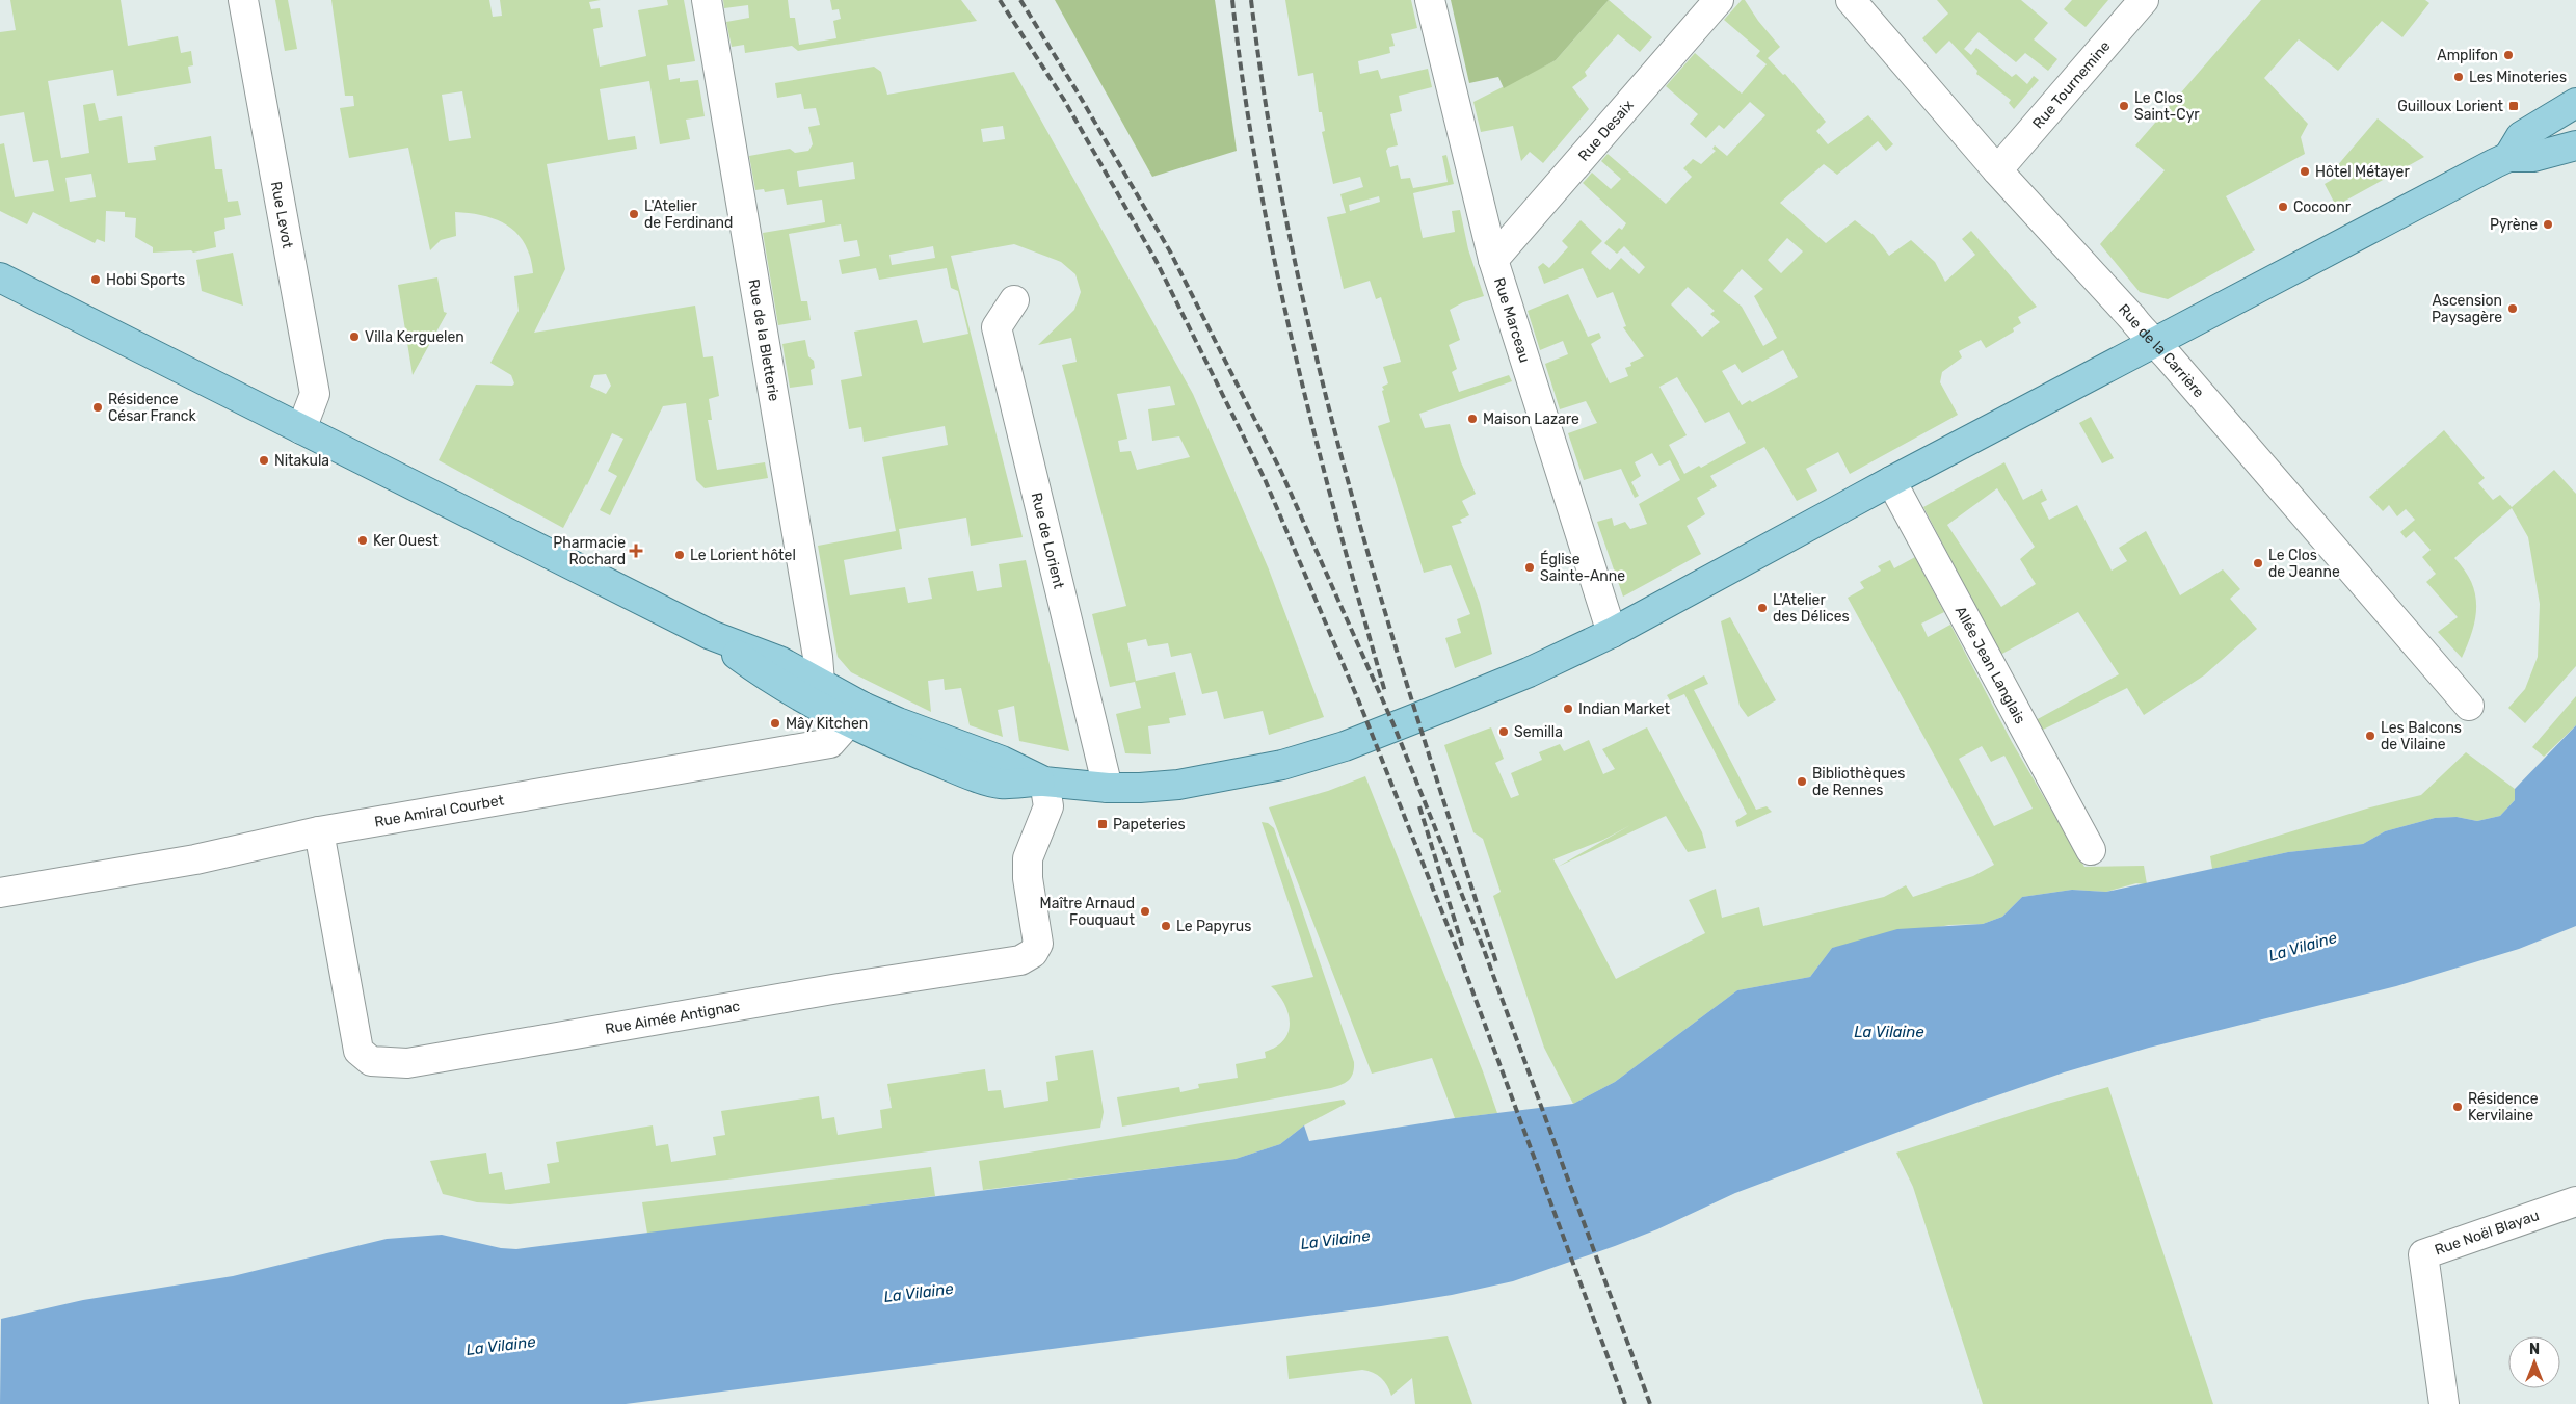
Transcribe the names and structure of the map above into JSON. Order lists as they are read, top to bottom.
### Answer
{
  "streets": {
    "street": [
      "Rue Tournemine",
      "Rue Desaix",
      "Rue Levot",
      "Rue Marceau",
      "Rue de la Bletterie",
      "Rue de la Carrière",
      "Rue de Lorient",
      "Allée Jean Langlais",
      "Rue Amiral Courbet",
      "Rue Aimée Antignac",
      "Rue Noël Blayau"
    ]
  },
  "crossings": [
    ["Rue Tournemine", "Rue de la Carrière"],
    ["Rue Desaix", "Rue Marceau"],
    ["Rue Amiral Courbet", "Rue Aimée Antignac"]
  ],
  "water": ["La Vilaine"],
  "places": {
    "other": [
      "Amplifon",
      "Les Minoteries",
      "Le Clos Saint-Cyr",
      "Hôtel Métayer",
      "Cocoonr",
      "L'Atelier de Ferdinand",
      "Pyrène",
      "Hobi Sports",
      "Ascension Paysagère",
      "Villa Kerguelen",
      "Résidence César Franck",
      "Maison Lazare",
      "Nitakula",
      "Ker Ouest",
      "Le Lorient hôtel",
      "Le Clos de Jeanne",
      "Église Sainte-Anne",
      "L'Atelier des Délices",
      "Indian Market",
      "Mây Kitchen",
      "Semilla",
      "Les Balcons de Vilaine",
      "Bibliothèques de Rennes",
      "Maître Arnaud Fouquaut",
      "Le Papyrus",
      "Résidence Kervilaine"
    ],
    "transit": ["Guilloux Lorient", "Papeteries"],
    "health": ["Pharmacie Rochard"]
  },
  "north": "top"
}
